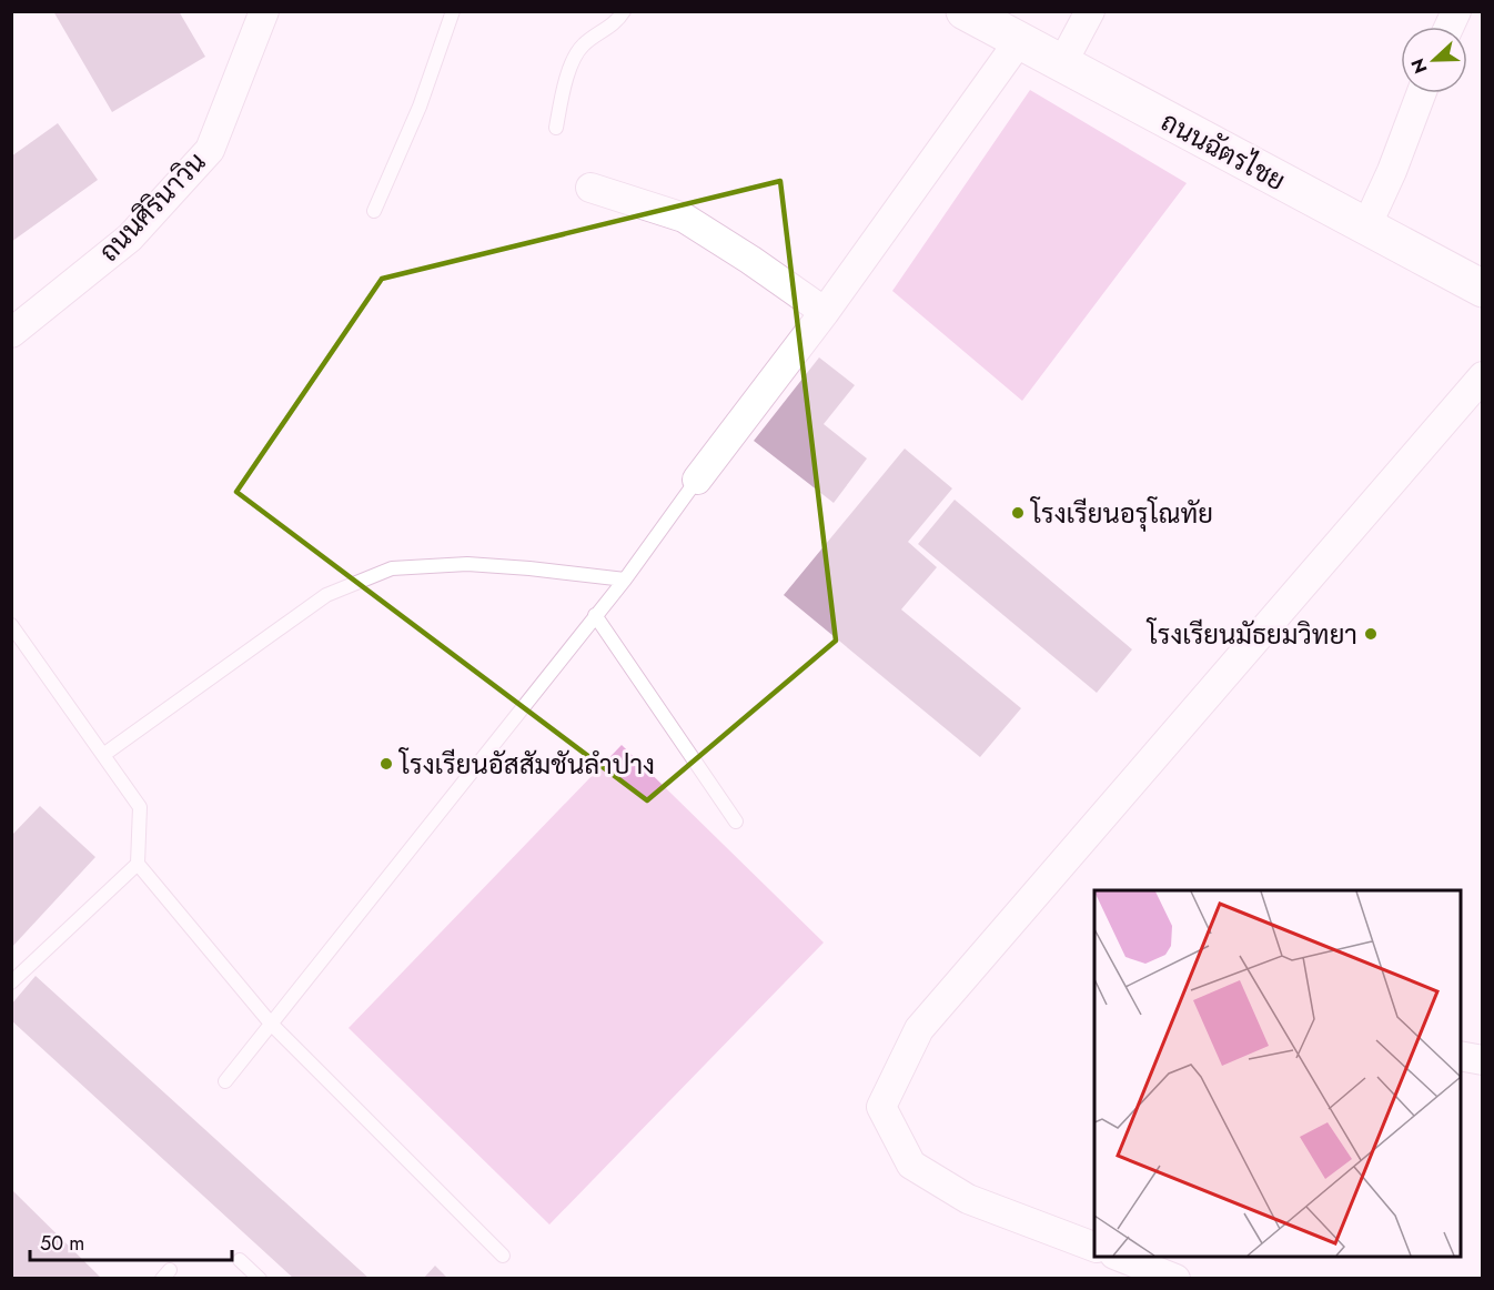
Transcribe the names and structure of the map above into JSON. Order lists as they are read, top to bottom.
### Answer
{
  "streets": {
    "main road": ["ถนนฉัตรไชย"],
    "street": ["ถนนศิรินาวิน"]
  },
  "places": ["โรงเรียนอรุโณทัย", "โรงเรียนมัธยมวิทยา", "โรงเรียนอัสสัมชันลำปาง"],
  "scale_bar": "50 m",
  "north": "left"
}
